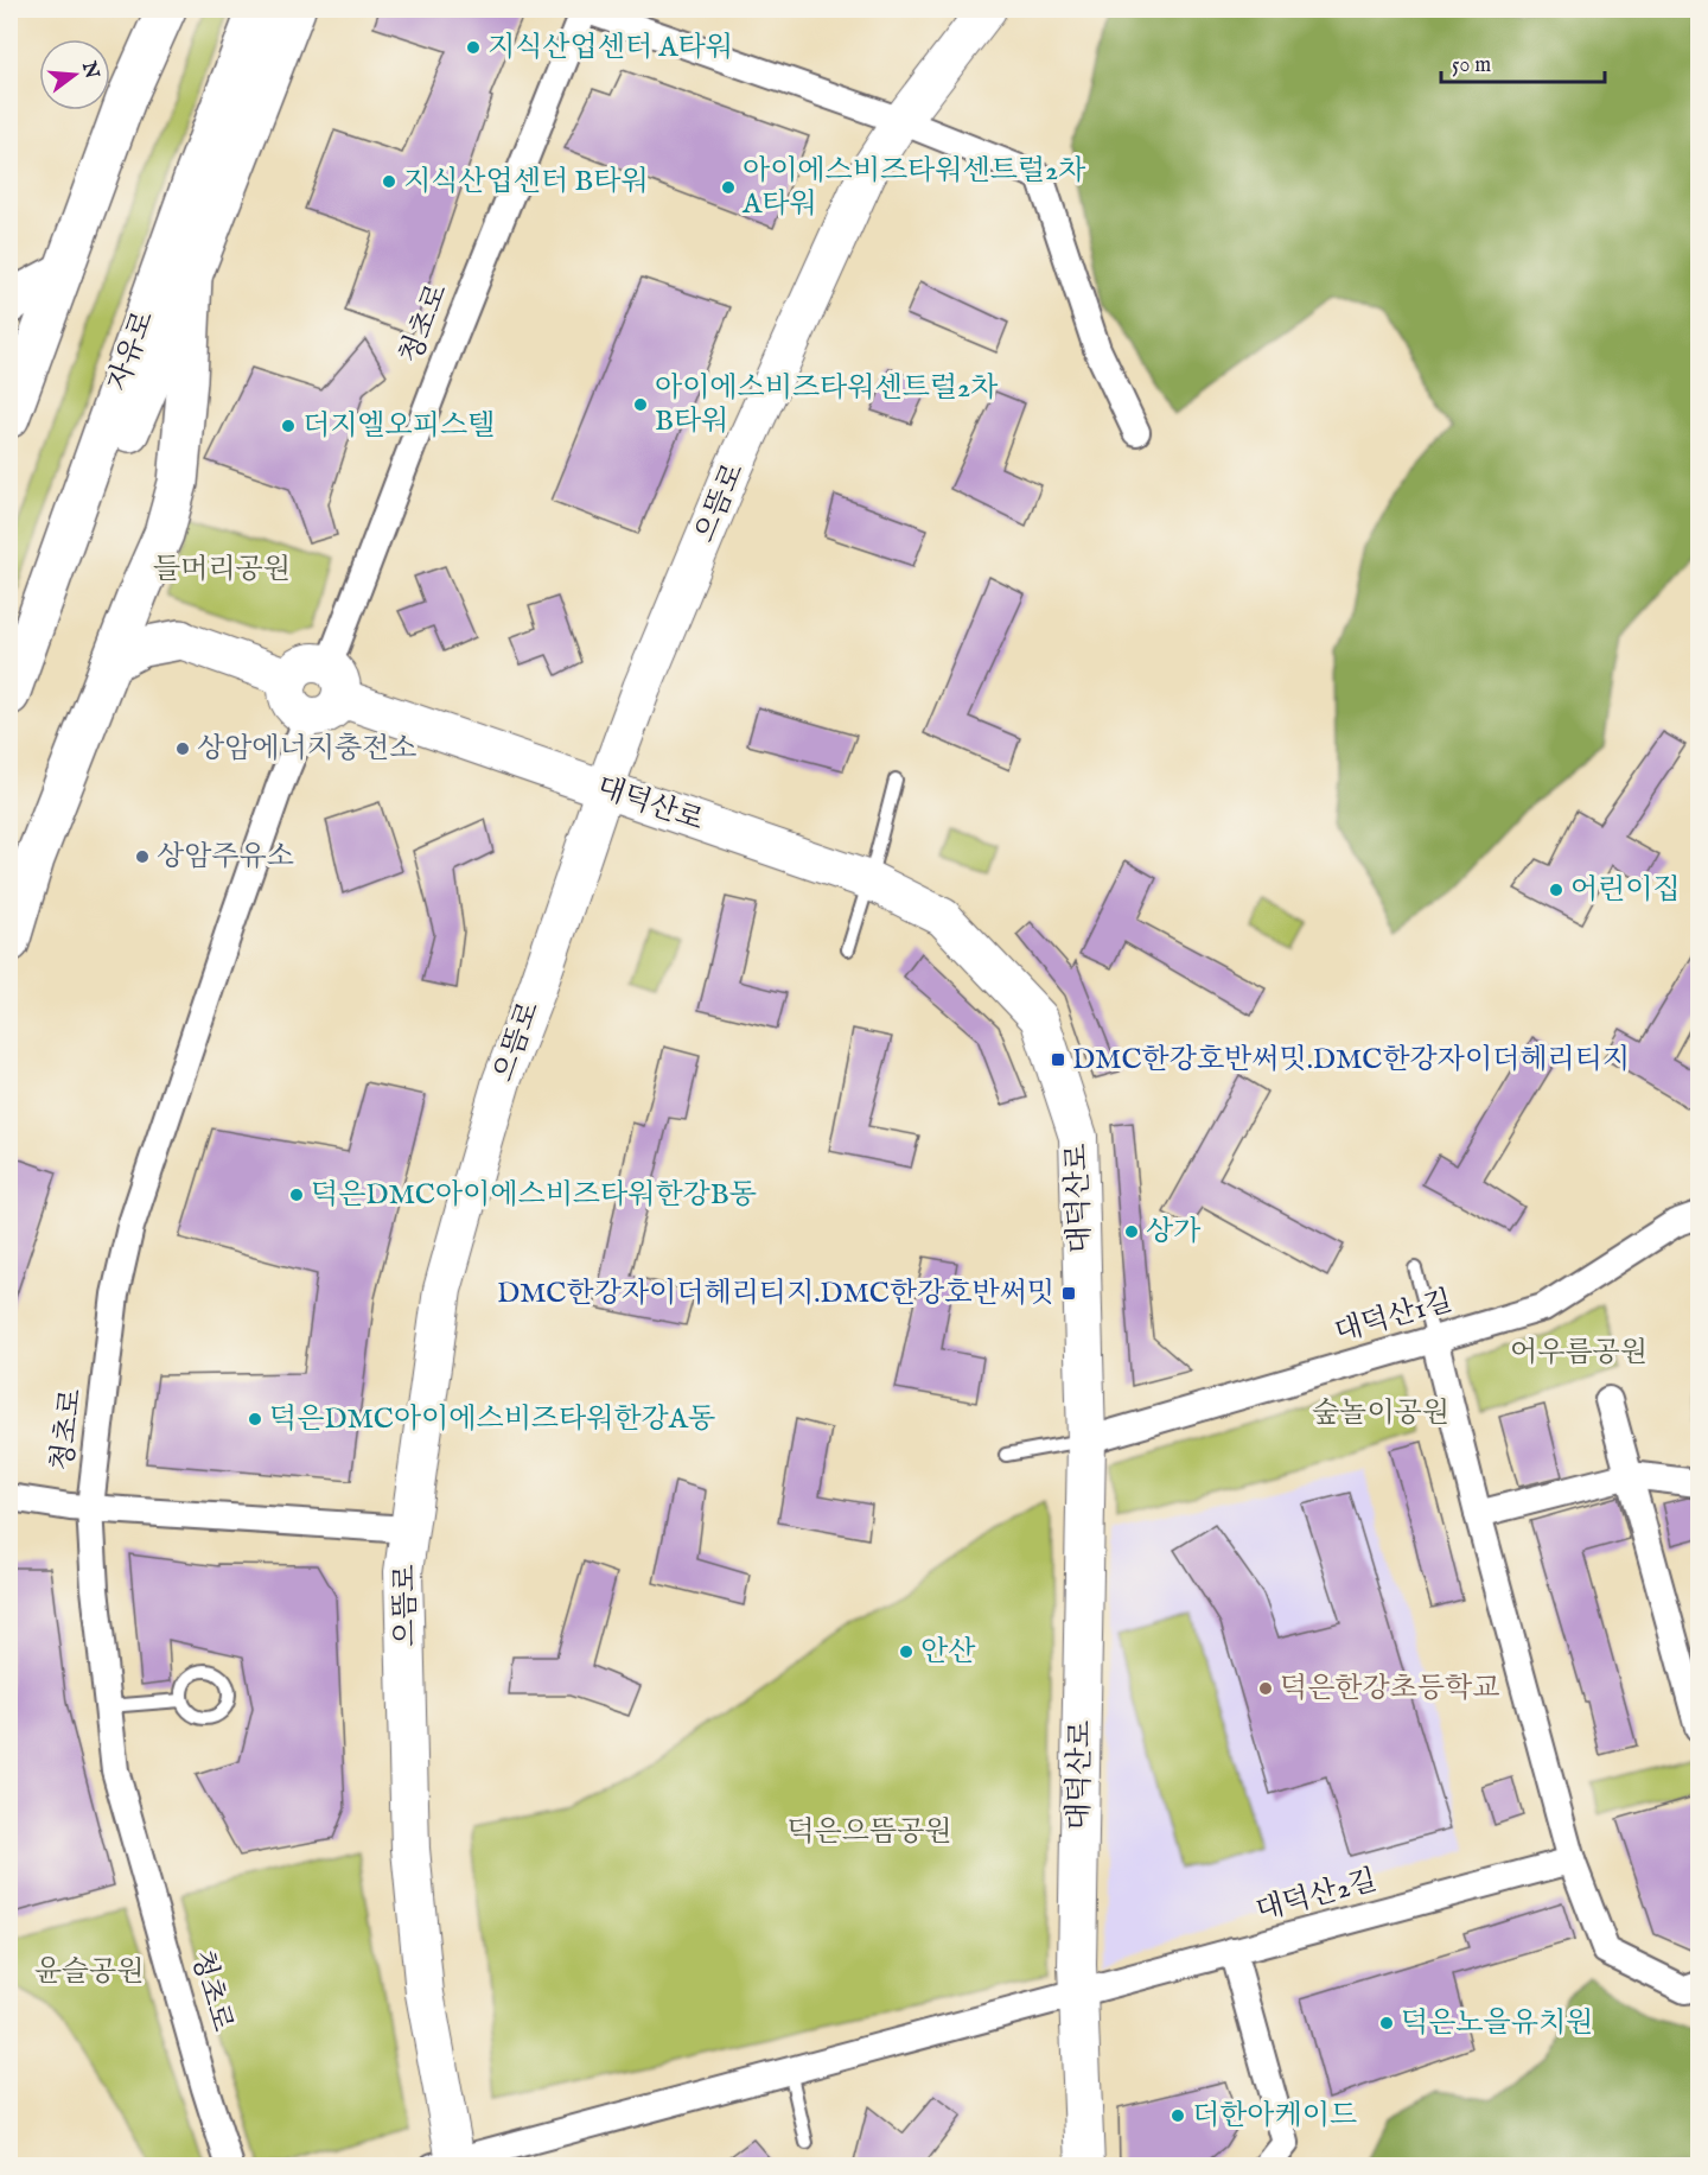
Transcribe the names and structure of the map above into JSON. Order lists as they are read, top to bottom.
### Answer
{
  "streets": {
    "highway": ["자유로"],
    "street": [
      "청초로",
      "으뜸로",
      "대덕산로",
      "대덕산1길",
      "대덕산2길"
    ]
  },
  "crossings": [
    ["청초로", "으뜸로"],
    ["청초로", "대덕산로"],
    ["으뜸로", "대덕산로"],
    ["으뜸로", "대덕산2길"],
    ["대덕산로", "대덕산1길"],
    ["대덕산로", "대덕산2길"]
  ],
  "parks": [
    "들머리공원",
    "어우름공원",
    "숲놀이공원",
    "덕은으뜸공원",
    "윤슬공원"
  ],
  "places": {
    "other": [
      "지식산업센터 A타워",
      "지식산업센터 B타워",
      "아이에스비즈타워센트럴2차 A타워",
      "아이에스비즈타워센트럴2차 B타워",
      "더지엘오피스텔",
      "상암에너지충전소",
      "상암주유소",
      "어린이집",
      "덕은DMC아이에스비즈타워한강B동",
      "상가",
      "덕은DMC아이에스비즈타워한강A동",
      "안산",
      "덕은한강초등학교",
      "덕은노을유치원",
      "더한아케이드"
    ],
    "transit": ["DMC한강호반써밋.DMC한강자이더헤리티지", "DMC한강자이더헤리티지.DMC한강호반써밋"]
  },
  "scale_bar": "50 m",
  "north": "right"
}
